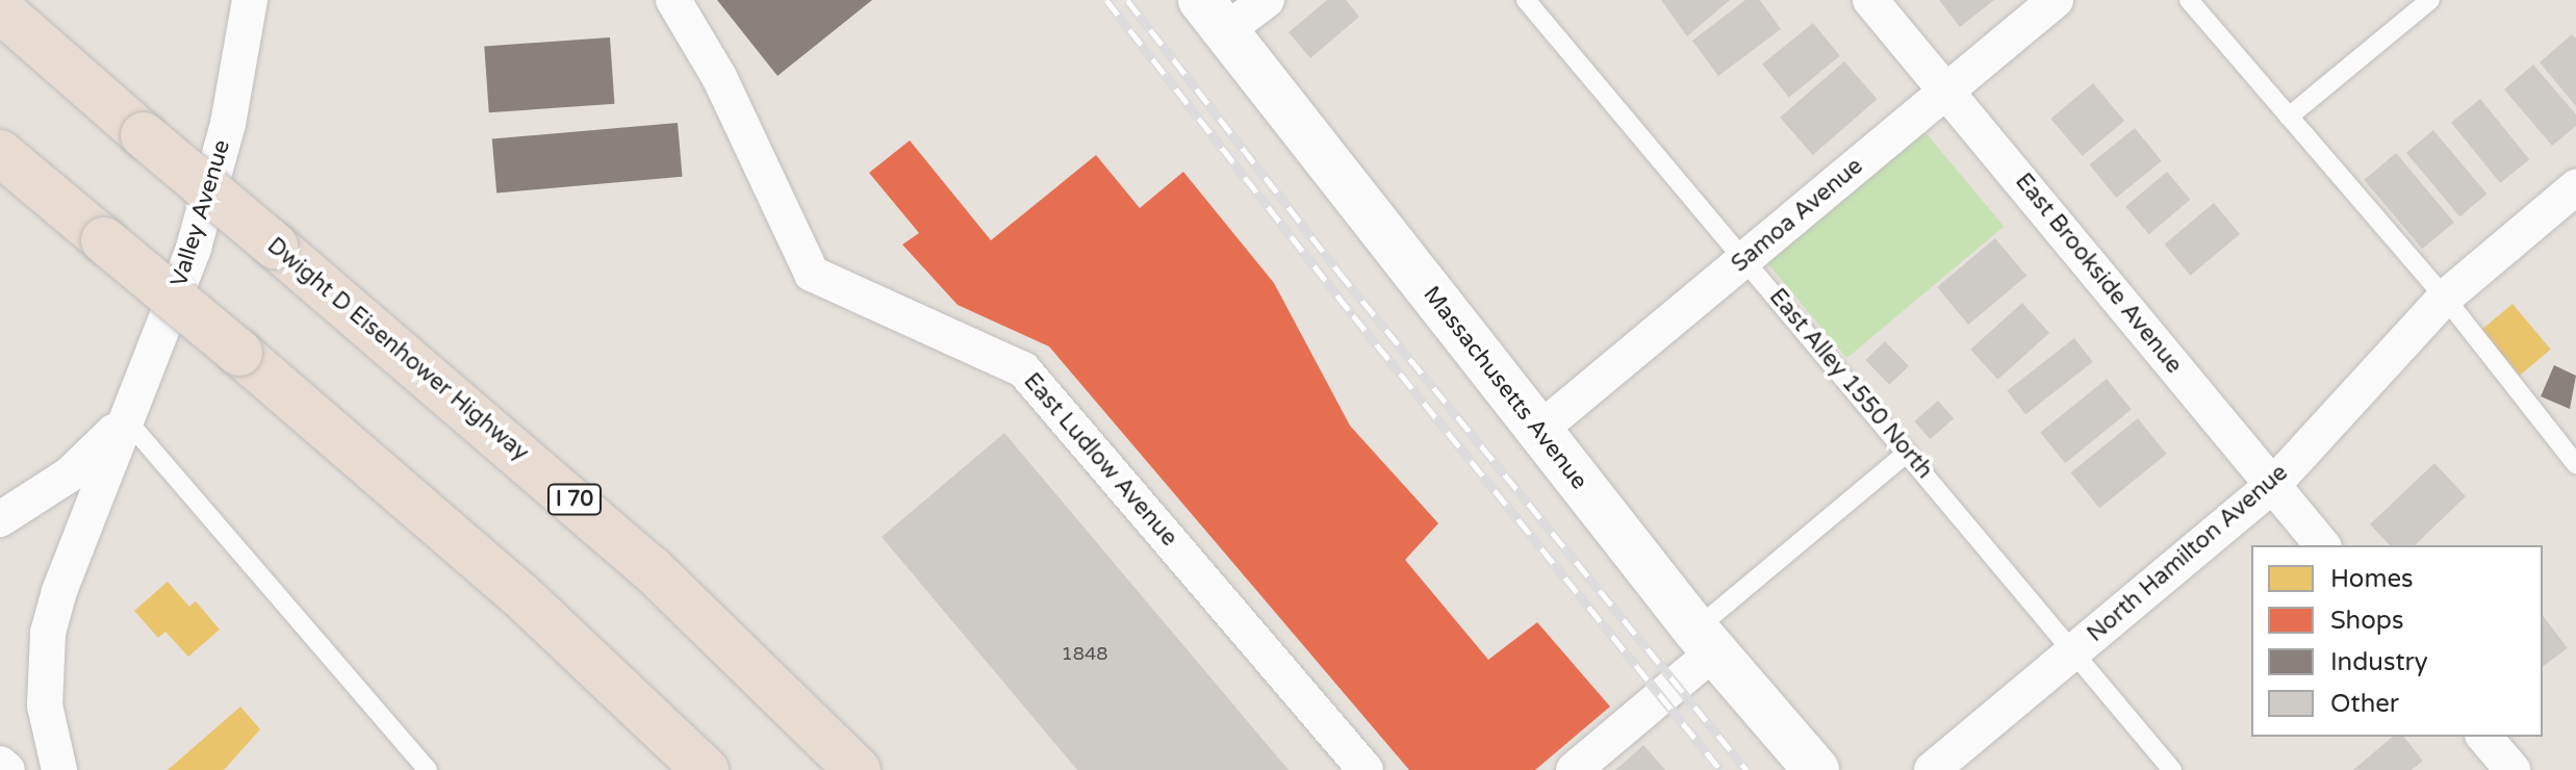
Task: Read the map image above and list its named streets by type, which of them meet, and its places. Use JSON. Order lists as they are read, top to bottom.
{
  "streets": {
    "highway": ["Dwight D Eisenhower Highway", "I 70"],
    "street": [
      "Valley Avenue",
      "Samoa Avenue",
      "East Brookside Avenue",
      "Massachusetts Avenue",
      "East Ludlow Avenue",
      "North Hamilton Avenue"
    ],
    "lane": ["East Alley 1550 North"]
  },
  "crossings": [
    ["Samoa Avenue", "East Brookside Avenue"],
    ["Samoa Avenue", "East Alley 1550 North"],
    ["Samoa Avenue", "Massachusetts Avenue"],
    ["East Brookside Avenue", "North Hamilton Avenue"],
    ["East Alley 1550 North", "North Hamilton Avenue"]
  ],
  "house_numbers": ["1848"],
  "legend": [
    "Homes",
    "Shops",
    "Industry",
    "Other"
  ]
}
